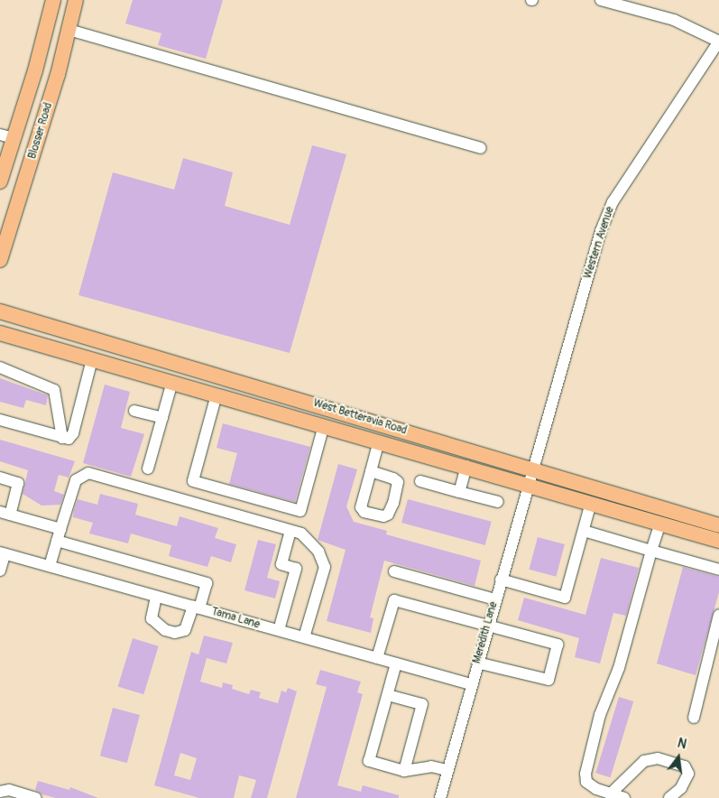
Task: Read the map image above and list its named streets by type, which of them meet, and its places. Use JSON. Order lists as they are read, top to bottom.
{
  "streets": {
    "main road": ["Blosser Road", "West Betteravia Road"],
    "street": ["Western Avenue", "Tama Lane", "Meredith Lane"]
  },
  "crossings": [
    ["Western Avenue", "West Betteravia Road"],
    ["Western Avenue", "Meredith Lane"],
    ["West Betteravia Road", "Meredith Lane"],
    ["Tama Lane", "Meredith Lane"]
  ],
  "north": "top"
}
